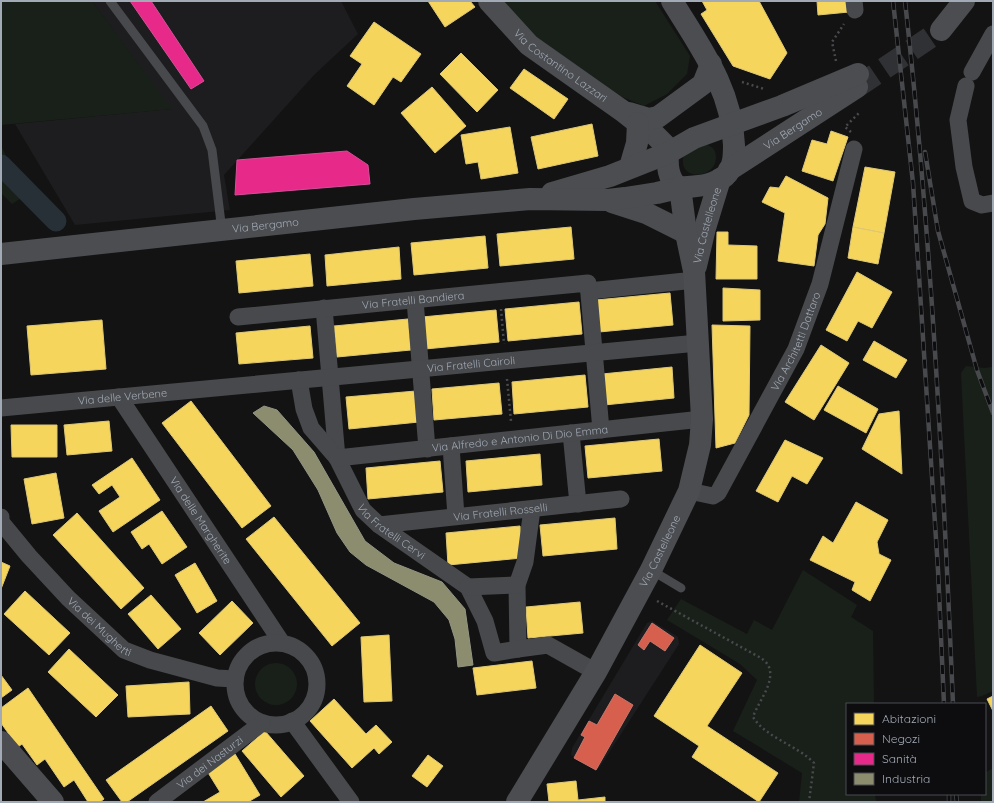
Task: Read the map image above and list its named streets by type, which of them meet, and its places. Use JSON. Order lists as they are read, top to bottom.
{
  "streets": {
    "main road": ["Via Costantino Lazzari", "Via Bergamo", "Via Castelleone"],
    "street": [
      "Via Fratelli Bandiera",
      "Via Architetti Dattaro",
      "Via Fratelli Cairoli",
      "Via delle Verbene",
      "Via Alfredo e Antonio Di Dio Emma",
      "Via Fratelli Rosselli",
      "Via delle Margherite",
      "Via Fratelli Cervi",
      "Via dei Mughetti",
      "Via dei Nasturzi"
    ]
  },
  "crossings": [
    ["Via Costantino Lazzari", "Via Bergamo"],
    ["Via Costantino Lazzari", "Via Castelleone"],
    ["Via Bergamo", "Via Castelleone"],
    ["Via Castelleone", "Via Fratelli Bandiera"],
    ["Via Castelleone", "Via Architetti Dattaro"],
    ["Via Castelleone", "Via Fratelli Cairoli"],
    ["Via Castelleone", "Via Alfredo e Antonio Di Dio Emma"],
    ["Via Castelleone", "Via Fratelli Cervi"],
    ["Via Fratelli Bandiera", "Via Fratelli Cervi"],
    ["Via Fratelli Cairoli", "Via delle Verbene"],
    ["Via Fratelli Cairoli", "Via Fratelli Cervi"],
    ["Via delle Verbene", "Via delle Margherite"],
    ["Via Alfredo e Antonio Di Dio Emma", "Via Fratelli Cervi"],
    ["Via Fratelli Rosselli", "Via Fratelli Cervi"],
    ["Via delle Margherite", "Via dei Mughetti"],
    ["Via delle Margherite", "Via dei Nasturzi"],
    ["Via dei Mughetti", "Via dei Nasturzi"]
  ],
  "legend": [
    "Abitazioni",
    "Negozi",
    "Sanità",
    "Industria"
  ]
}
